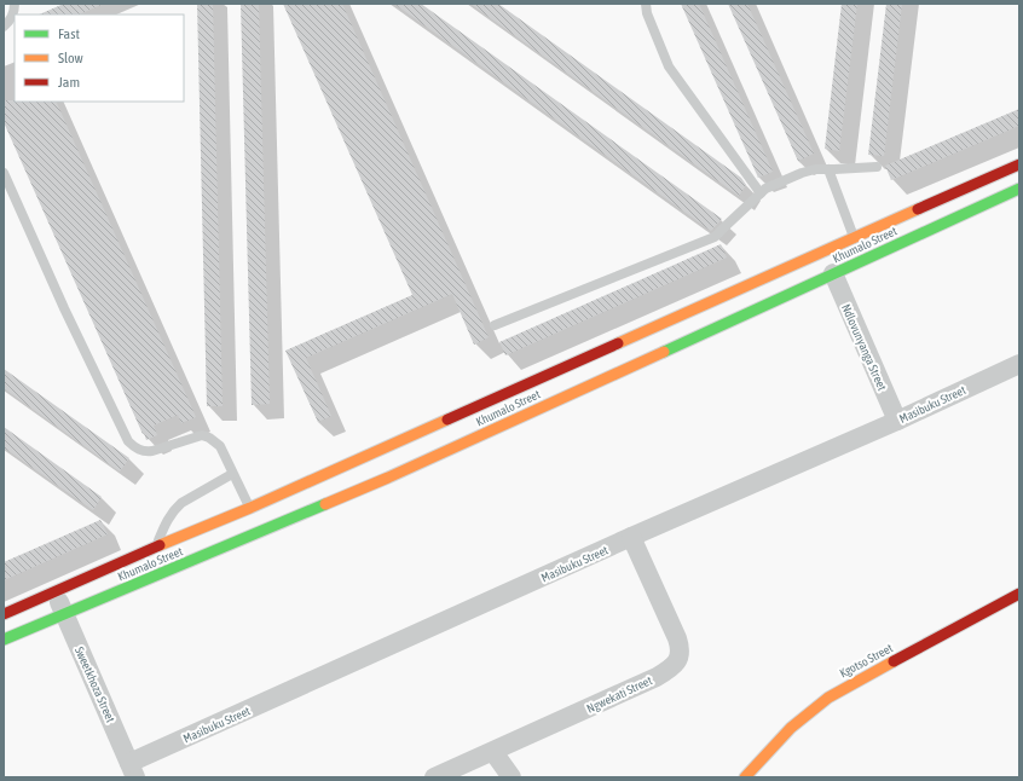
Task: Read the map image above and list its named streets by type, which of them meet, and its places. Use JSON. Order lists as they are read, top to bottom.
{
  "streets": {
    "street": [
      "Khumalo Street",
      "Ndlovunyanga Street",
      "Masibuku Street",
      "Kgotso Street",
      "Sweetkhoza Street",
      "Ngwekati Street"
    ]
  },
  "crossings": [
    ["Khumalo Street", "Ndlovunyanga Street"],
    ["Khumalo Street", "Sweetkhoza Street"],
    ["Ndlovunyanga Street", "Masibuku Street"],
    ["Masibuku Street", "Sweetkhoza Street"],
    ["Masibuku Street", "Ngwekati Street"]
  ],
  "legend": ["Fast", "Slow", "Jam"]
}
